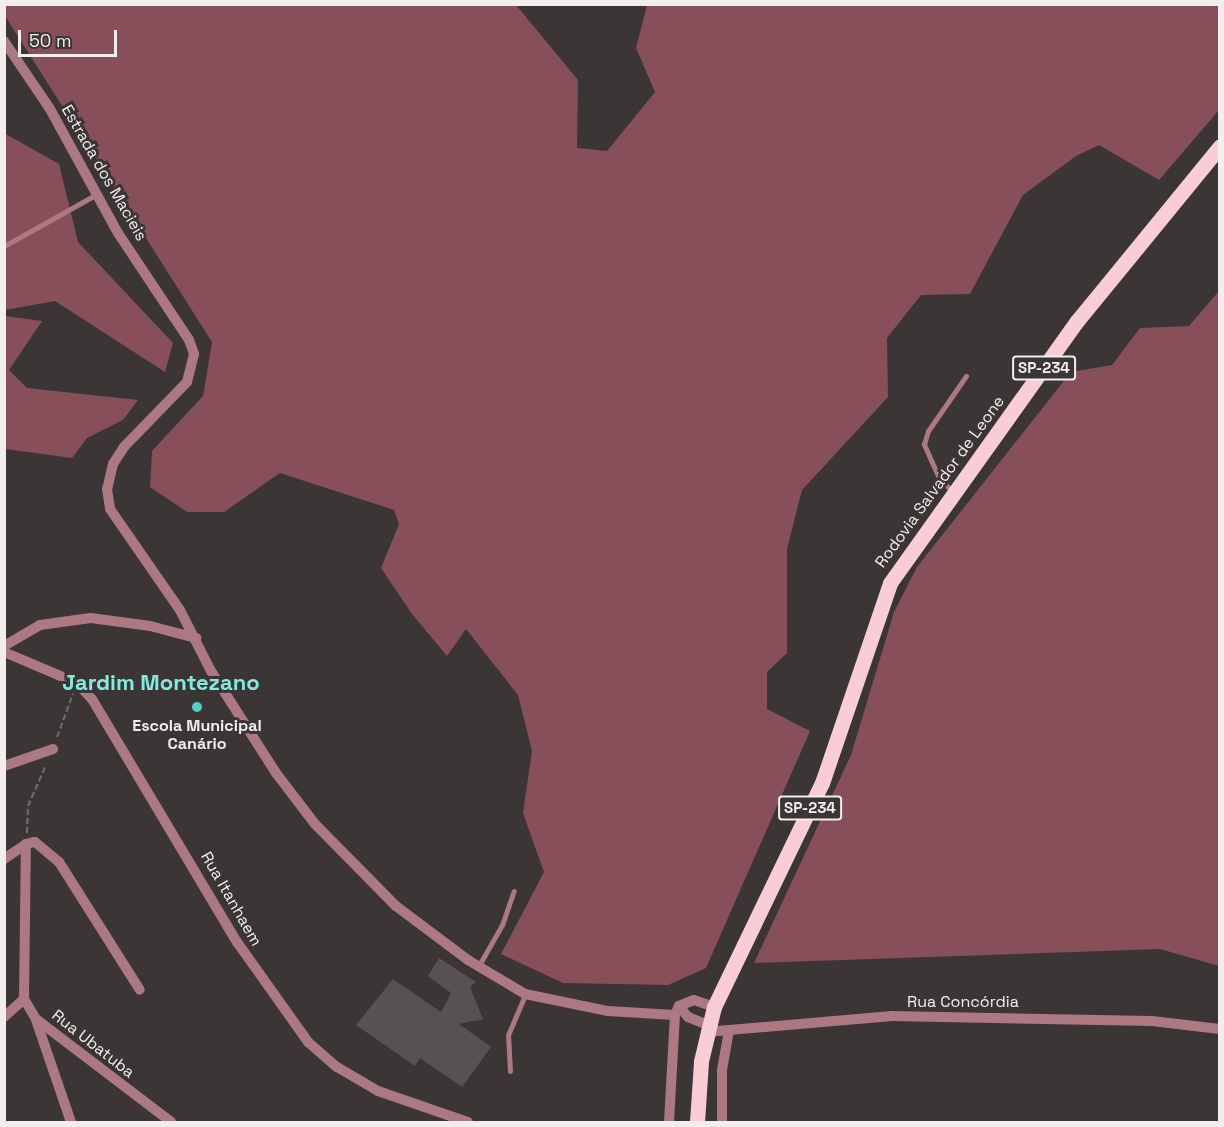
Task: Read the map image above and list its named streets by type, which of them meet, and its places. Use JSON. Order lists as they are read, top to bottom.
{
  "streets": {
    "main road": ["SP-234", "Rodovia Salvador de Leone"],
    "street": [
      "Estrada dos Macieis",
      "Rua Itanhaem",
      "Rua Concórdia",
      "Rua Ubatuba"
    ]
  },
  "crossings": [
    ["Estrada dos Macieis", "Rodovia Salvador de Leone"],
    ["Rodovia Salvador de Leone", "Rua Concórdia"]
  ],
  "districts": ["Jardim Montezano"],
  "places": ["Escola Municipal Canário"],
  "scale_bar": "50 m"
}
